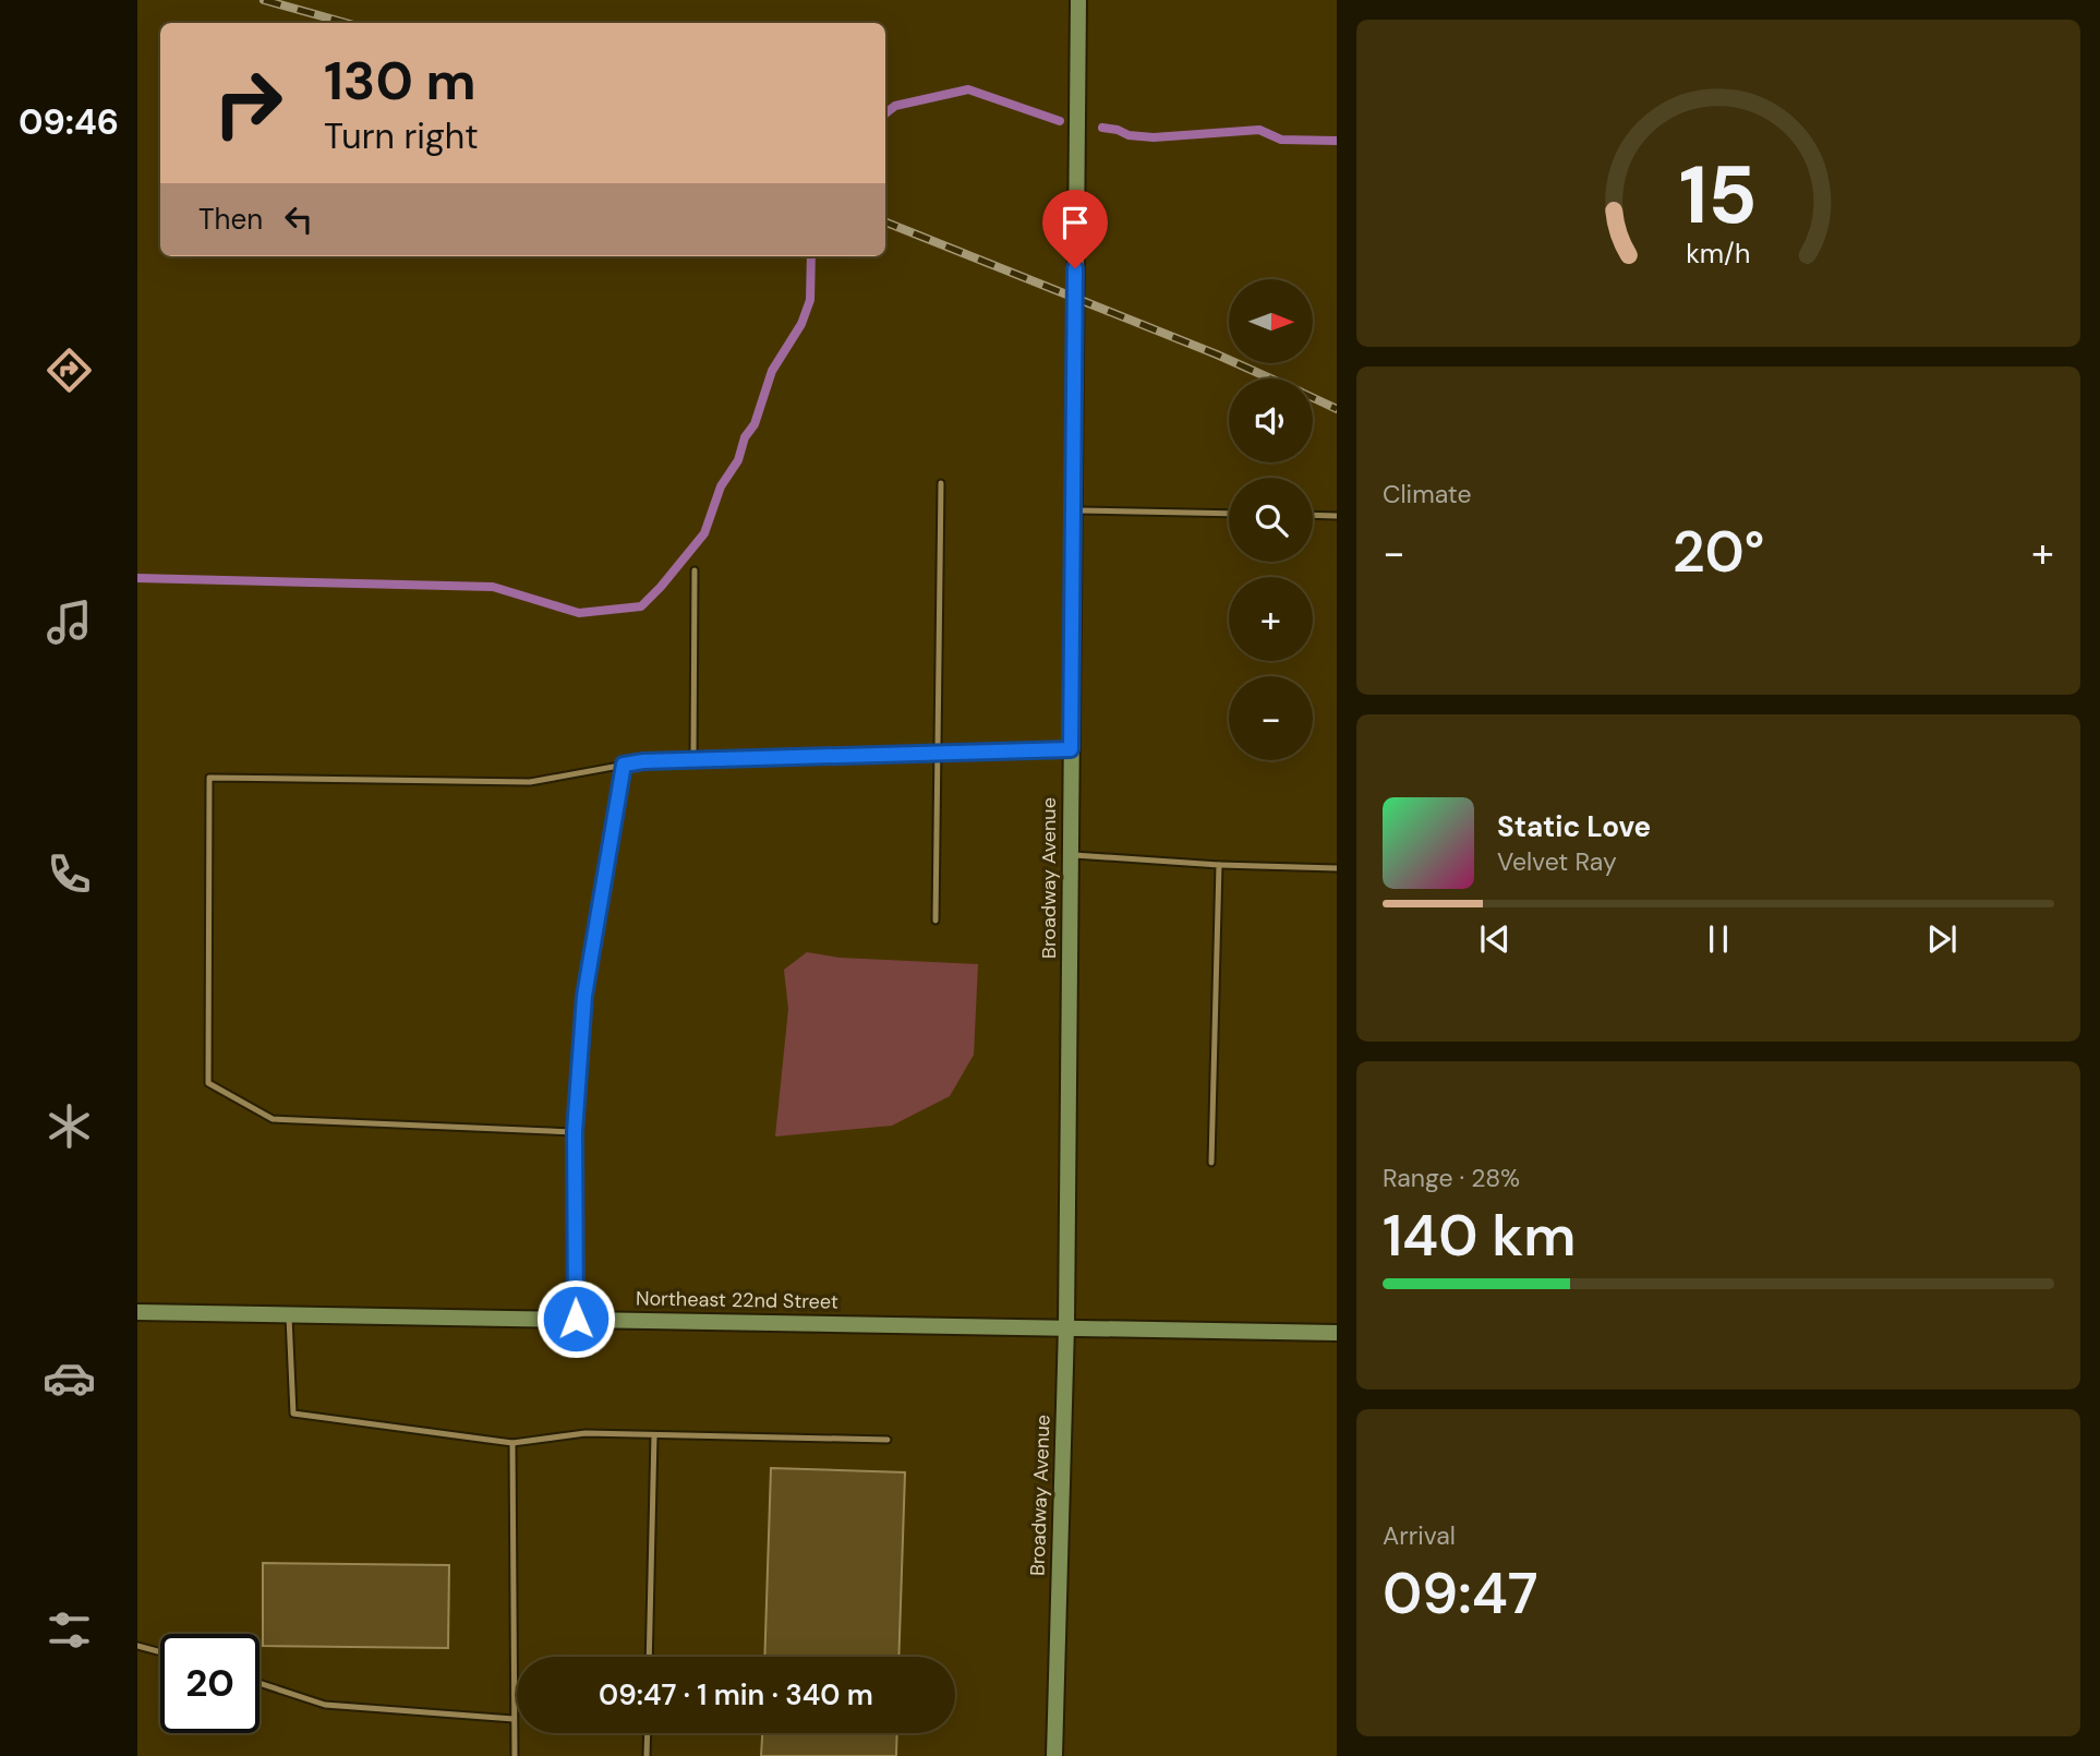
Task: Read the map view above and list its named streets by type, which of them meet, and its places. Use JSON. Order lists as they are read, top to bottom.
{
  "streets": {
    "main road": ["Broadway Avenue", "Northeast 22nd Street"]
  },
  "crossings": [
    ["Broadway Avenue", "Northeast 22nd Street"]
  ],
  "north": "right",
  "page": {
    "tabs": "09:46",
    "turn": ["130 m", "Turn right"],
    "then": "Then",
    "map_buttons": ["+", "−"],
    "tile": [
      "Climate",
      ["Range · 28%", "140 km"],
      ["Arrival", "09:47"]
    ],
    "heat": ["−", "20°", "+"],
    "song": ["Static Love", "Velvet Ray"],
    "limit": "20",
    "trip": "09:47 · 1 min · 340 m",
    "gauge": ["15", "km/h"]
  }
}
